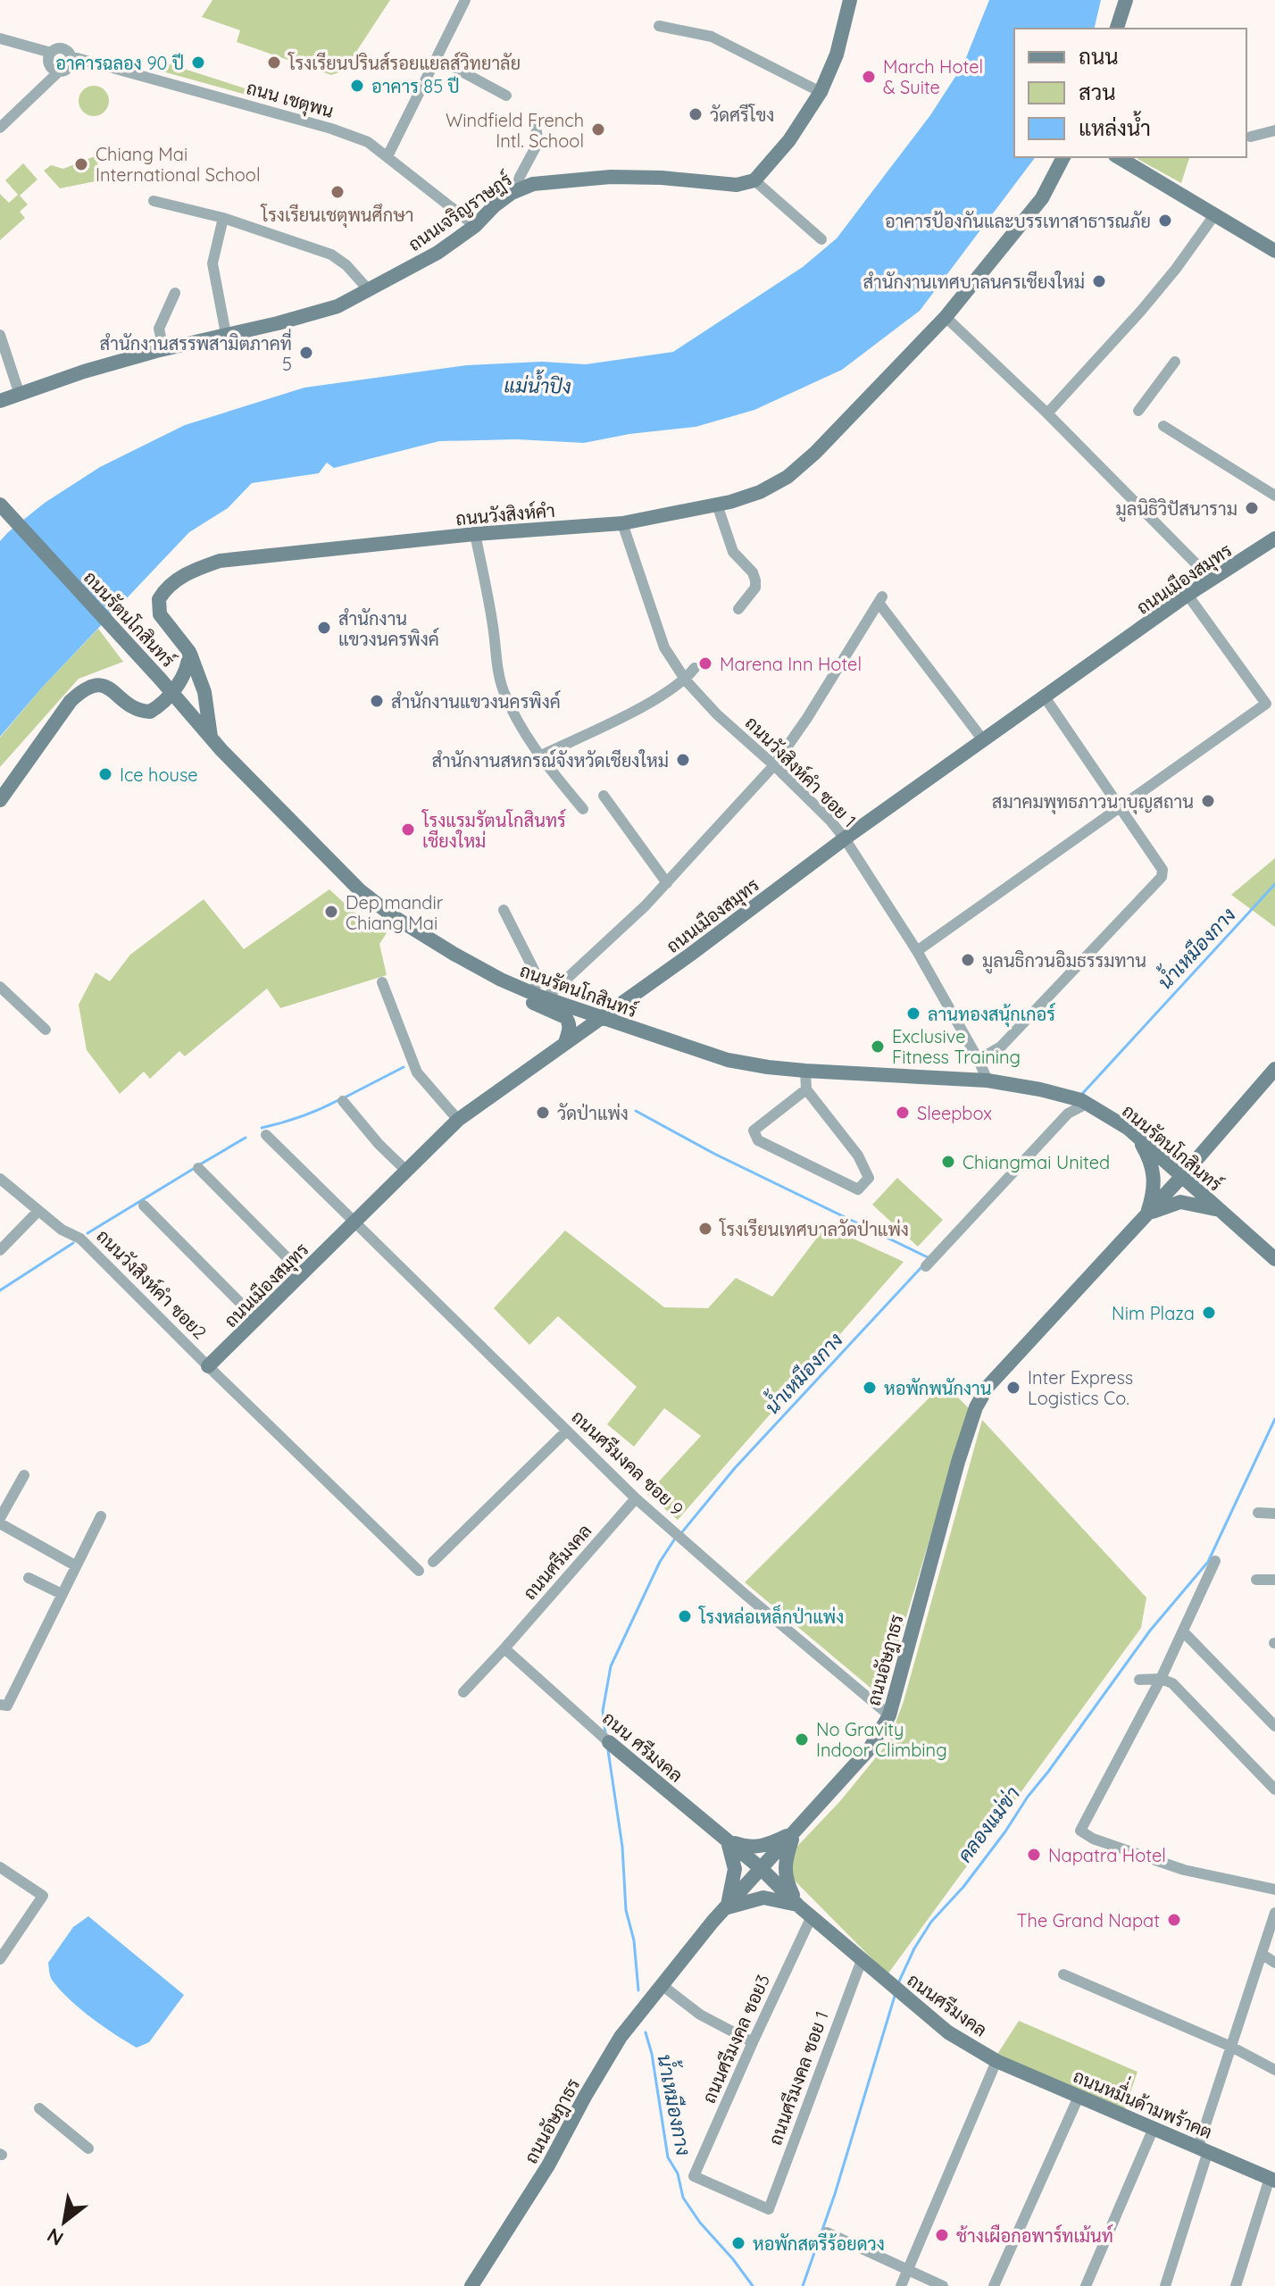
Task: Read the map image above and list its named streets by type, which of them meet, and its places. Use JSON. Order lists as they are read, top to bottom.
{
  "streets": {
    "street": [
      "ถนน เชตุพน",
      "ถนนเจริญราษฎร์",
      "ถนนวังสิงห์คำ",
      "ถนนเมืองสมุทร",
      "ถนนรัตนโกสินทร์",
      "ถนนวังสิงห์คำ ซอย 1",
      "ถนนวังสิงห์คำ ซอย2",
      "ถนนศรีมงคล ซอย 9",
      "ถนนศรีมงคล",
      "ถนนอัษฎาธร",
      "ถนน ศรีมงคล",
      "ถนนศรีมงคล ซอย3",
      "ถนนศรีมงคล ซอย 1",
      "ถนนหมื่่นด้ามพร้าคต"
    ]
  },
  "crossings": [
    ["ถนน เชตุพน", "ถนนเจริญราษฎร์"],
    ["ถนนวังสิงห์คำ", "ถนนวังสิงห์คำ ซอย 1"],
    ["ถนนเมืองสมุทร", "ถนนรัตนโกสินทร์"],
    ["ถนนเมืองสมุทร", "ถนนวังสิงห์คำ ซอย 1"],
    ["ถนนเมืองสมุทร", "ถนนวังสิงห์คำ ซอย2"],
    ["ถนนเมืองสมุทร", "ถนนศรีมงคล ซอย 9"],
    ["ถนนรัตนโกสินทร์", "ถนนวังสิงห์คำ ซอย 1"],
    ["ถนนรัตนโกสินทร์", "ถนนอัษฎาธร"],
    ["ถนนศรีมงคล ซอย 9", "ถนนศรีมงคล"],
    ["ถนนศรีมงคล ซอย 9", "ถนนอัษฎาธร"],
    ["ถนนศรีมงคล", "ถนนอัษฎาธร"],
    ["ถนนศรีมงคล", "ถนน ศรีมงคล"],
    ["ถนนศรีมงคล", "ถนนศรีมงคล ซอย3"],
    ["ถนนศรีมงคล", "ถนนศรีมงคล ซอย 1"],
    ["ถนนศรีมงคล", "ถนนหมื่่นด้ามพร้าคต"],
    ["ถนนอัษฎาธร", "ถนน ศรีมงคล"],
    ["ถนนศรีมงคล ซอย3", "ถนนศรีมงคล ซอย 1"]
  ],
  "water": ["แม่น้ำปิง", "น้ำเหมืองกาง", "คลองแม่ข่า"],
  "places": [
    "อาคารฉลอง 90 ปี",
    "โรงเรียนปรินส์รอยแยลส์วิทยาลัย",
    "March Hotel & Suite",
    "อาคาร 85 ปี",
    "วัดศรีโขง",
    "Windfield French Intl. School",
    "Chiang Mai International School",
    "โรงเรียนเชตุพนศึกษา",
    "อาคารป้องกันและบรรเทาสาธารณภัย",
    "สำนักงานเทศบาลนครเชียงใหม่",
    "สำนักงานสรรพสามิตภาคที่ 5",
    "มูลนิธิวิปัสนาราม",
    "สำนักงาน แขวงนครพิงค์",
    "Marena Inn Hotel",
    "สำนักงานแขวงนครพิงค์",
    "สำนักงานสหกรณ์จังหวัดเชียงใหม่",
    "Ice house",
    "สมาคมพุทธภาวนาบุญสถาน",
    "โรงแรมรัตนโกสินทร์ เชียงใหม่",
    "Dep mandir Chiang Mai",
    "มูลนธิกวนอิมธรรมทาน",
    "ลานทองสนุ้กเกอร์",
    "Exclusive Fitness Training",
    "วัดป่าแพ่ง",
    "Sleepbox",
    "Chiangmai United",
    "โรงเรียนเทศบาลวัดป่าแพ่ง",
    "Nim Plaza",
    "หอพักพนักงาน",
    "Inter Express Logistics Co.",
    "โรงหล่อเหล็กป่าแพ่ง",
    "No Gravity Indoor Climbing",
    "Napatra Hotel",
    "The Grand Napat",
    "ช้างเผือกอพาร์ทเม้นท์",
    "หอพักสตรีร้อยดวง"
  ],
  "legend": ["ถนน", "สวน", "แหล่งน้ำ"],
  "north": "bottom left"
}
